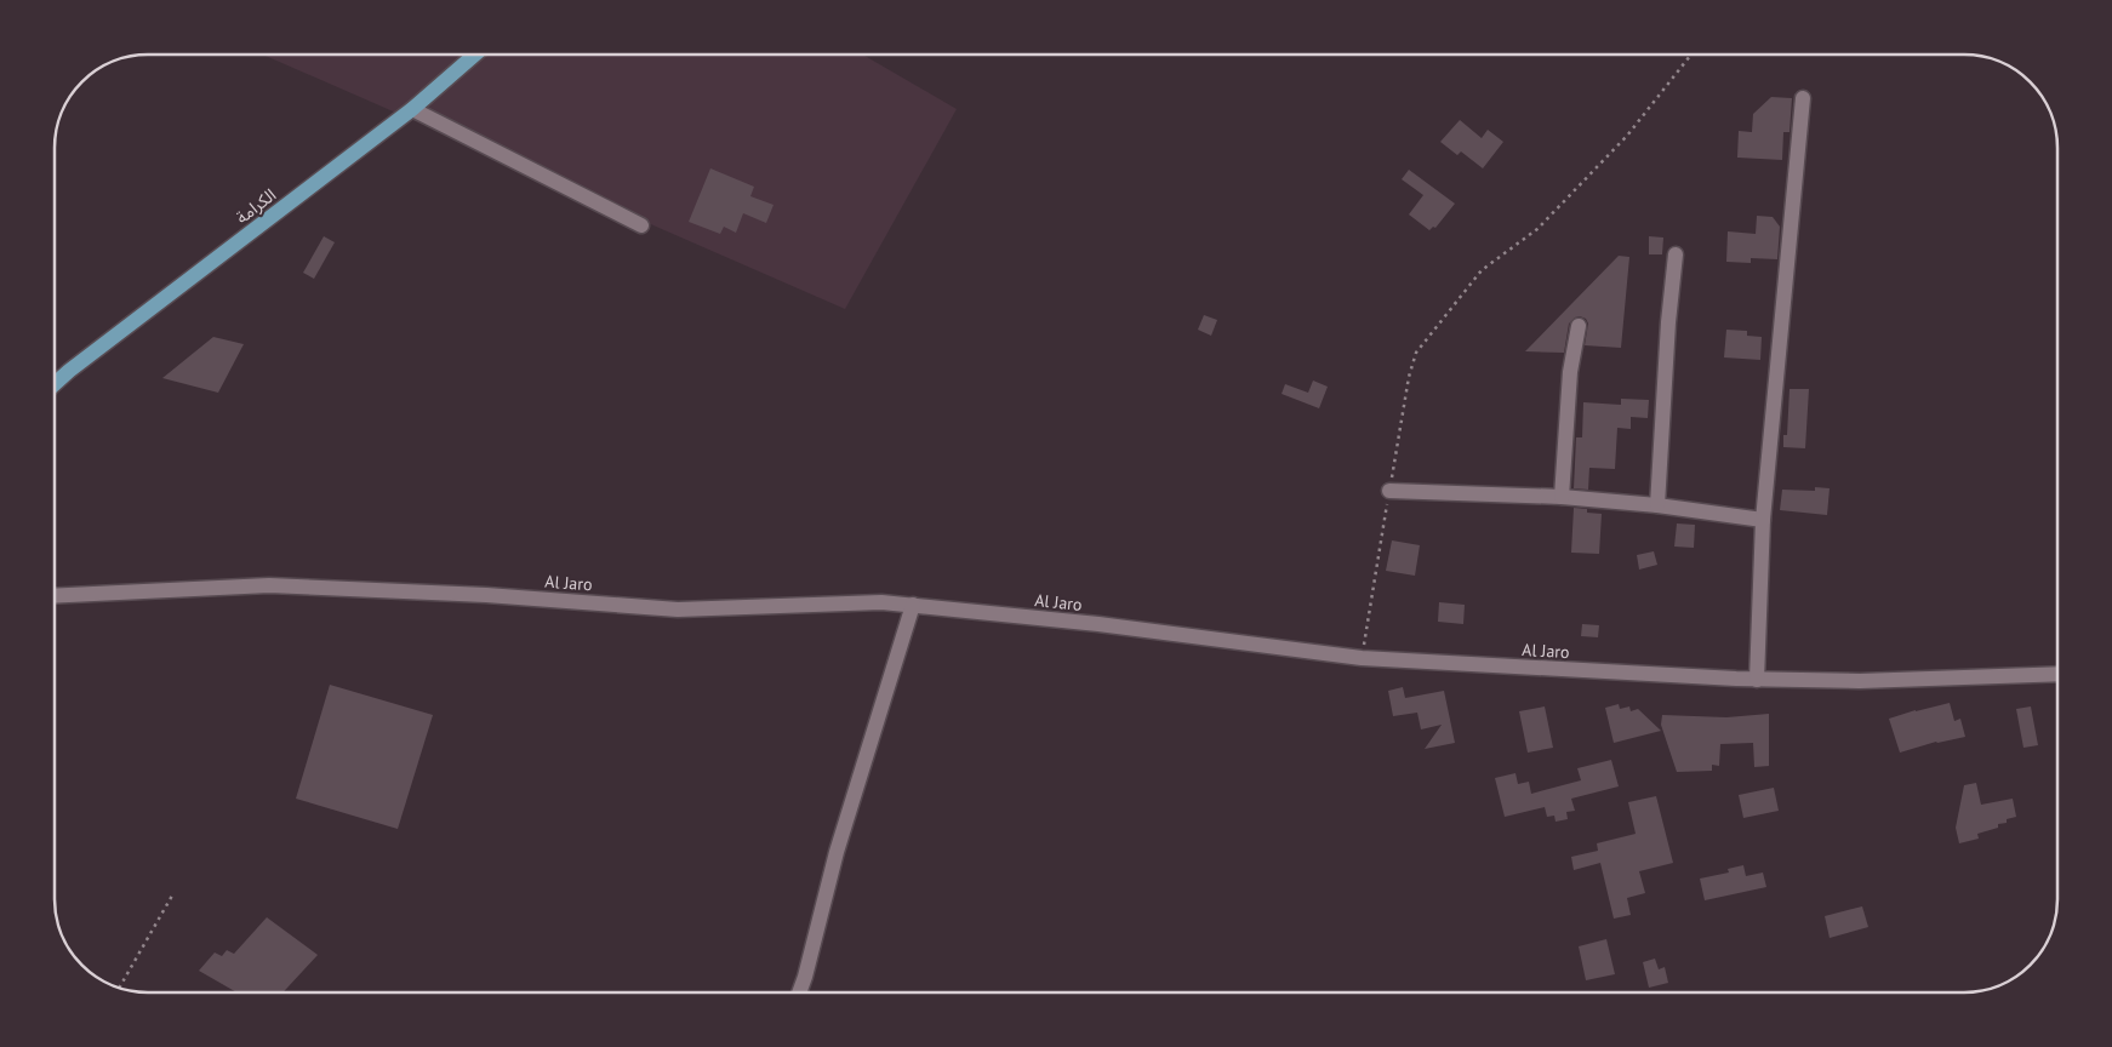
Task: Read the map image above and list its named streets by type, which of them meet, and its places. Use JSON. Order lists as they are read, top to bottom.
{
  "streets": {
    "main road": ["الكرامة"],
    "street": ["Al Jaro"]
  }
}
